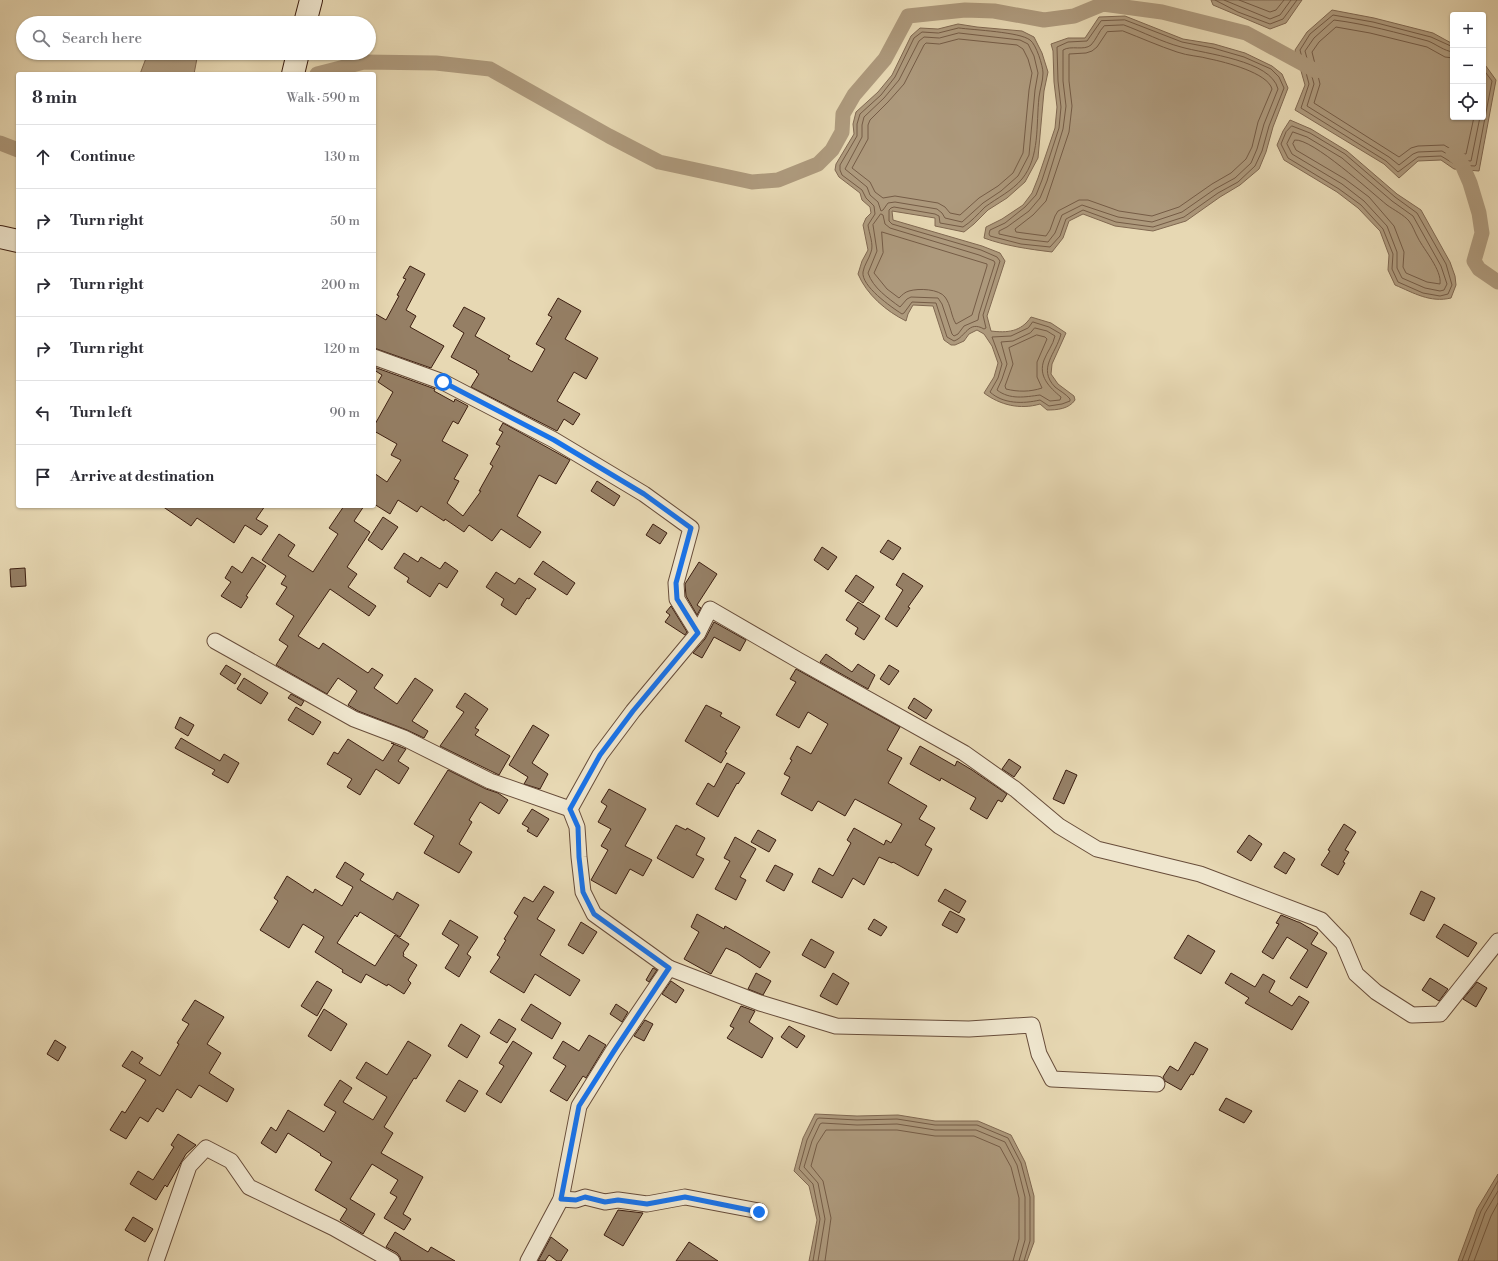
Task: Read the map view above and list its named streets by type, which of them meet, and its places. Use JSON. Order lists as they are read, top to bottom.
{
  "page": {
    "map_buttons": ["+", "−"],
    "search": "Search here",
    "heading": ["8 min", "Walk · 590 m"],
    "list": [
      ["Continue", "130 m"],
      ["Turn right", "50 m"],
      ["Turn right", "200 m"],
      ["Turn right", "120 m"],
      ["Turn left", "90 m"],
      "Arrive at destination"
    ]
  }
}
